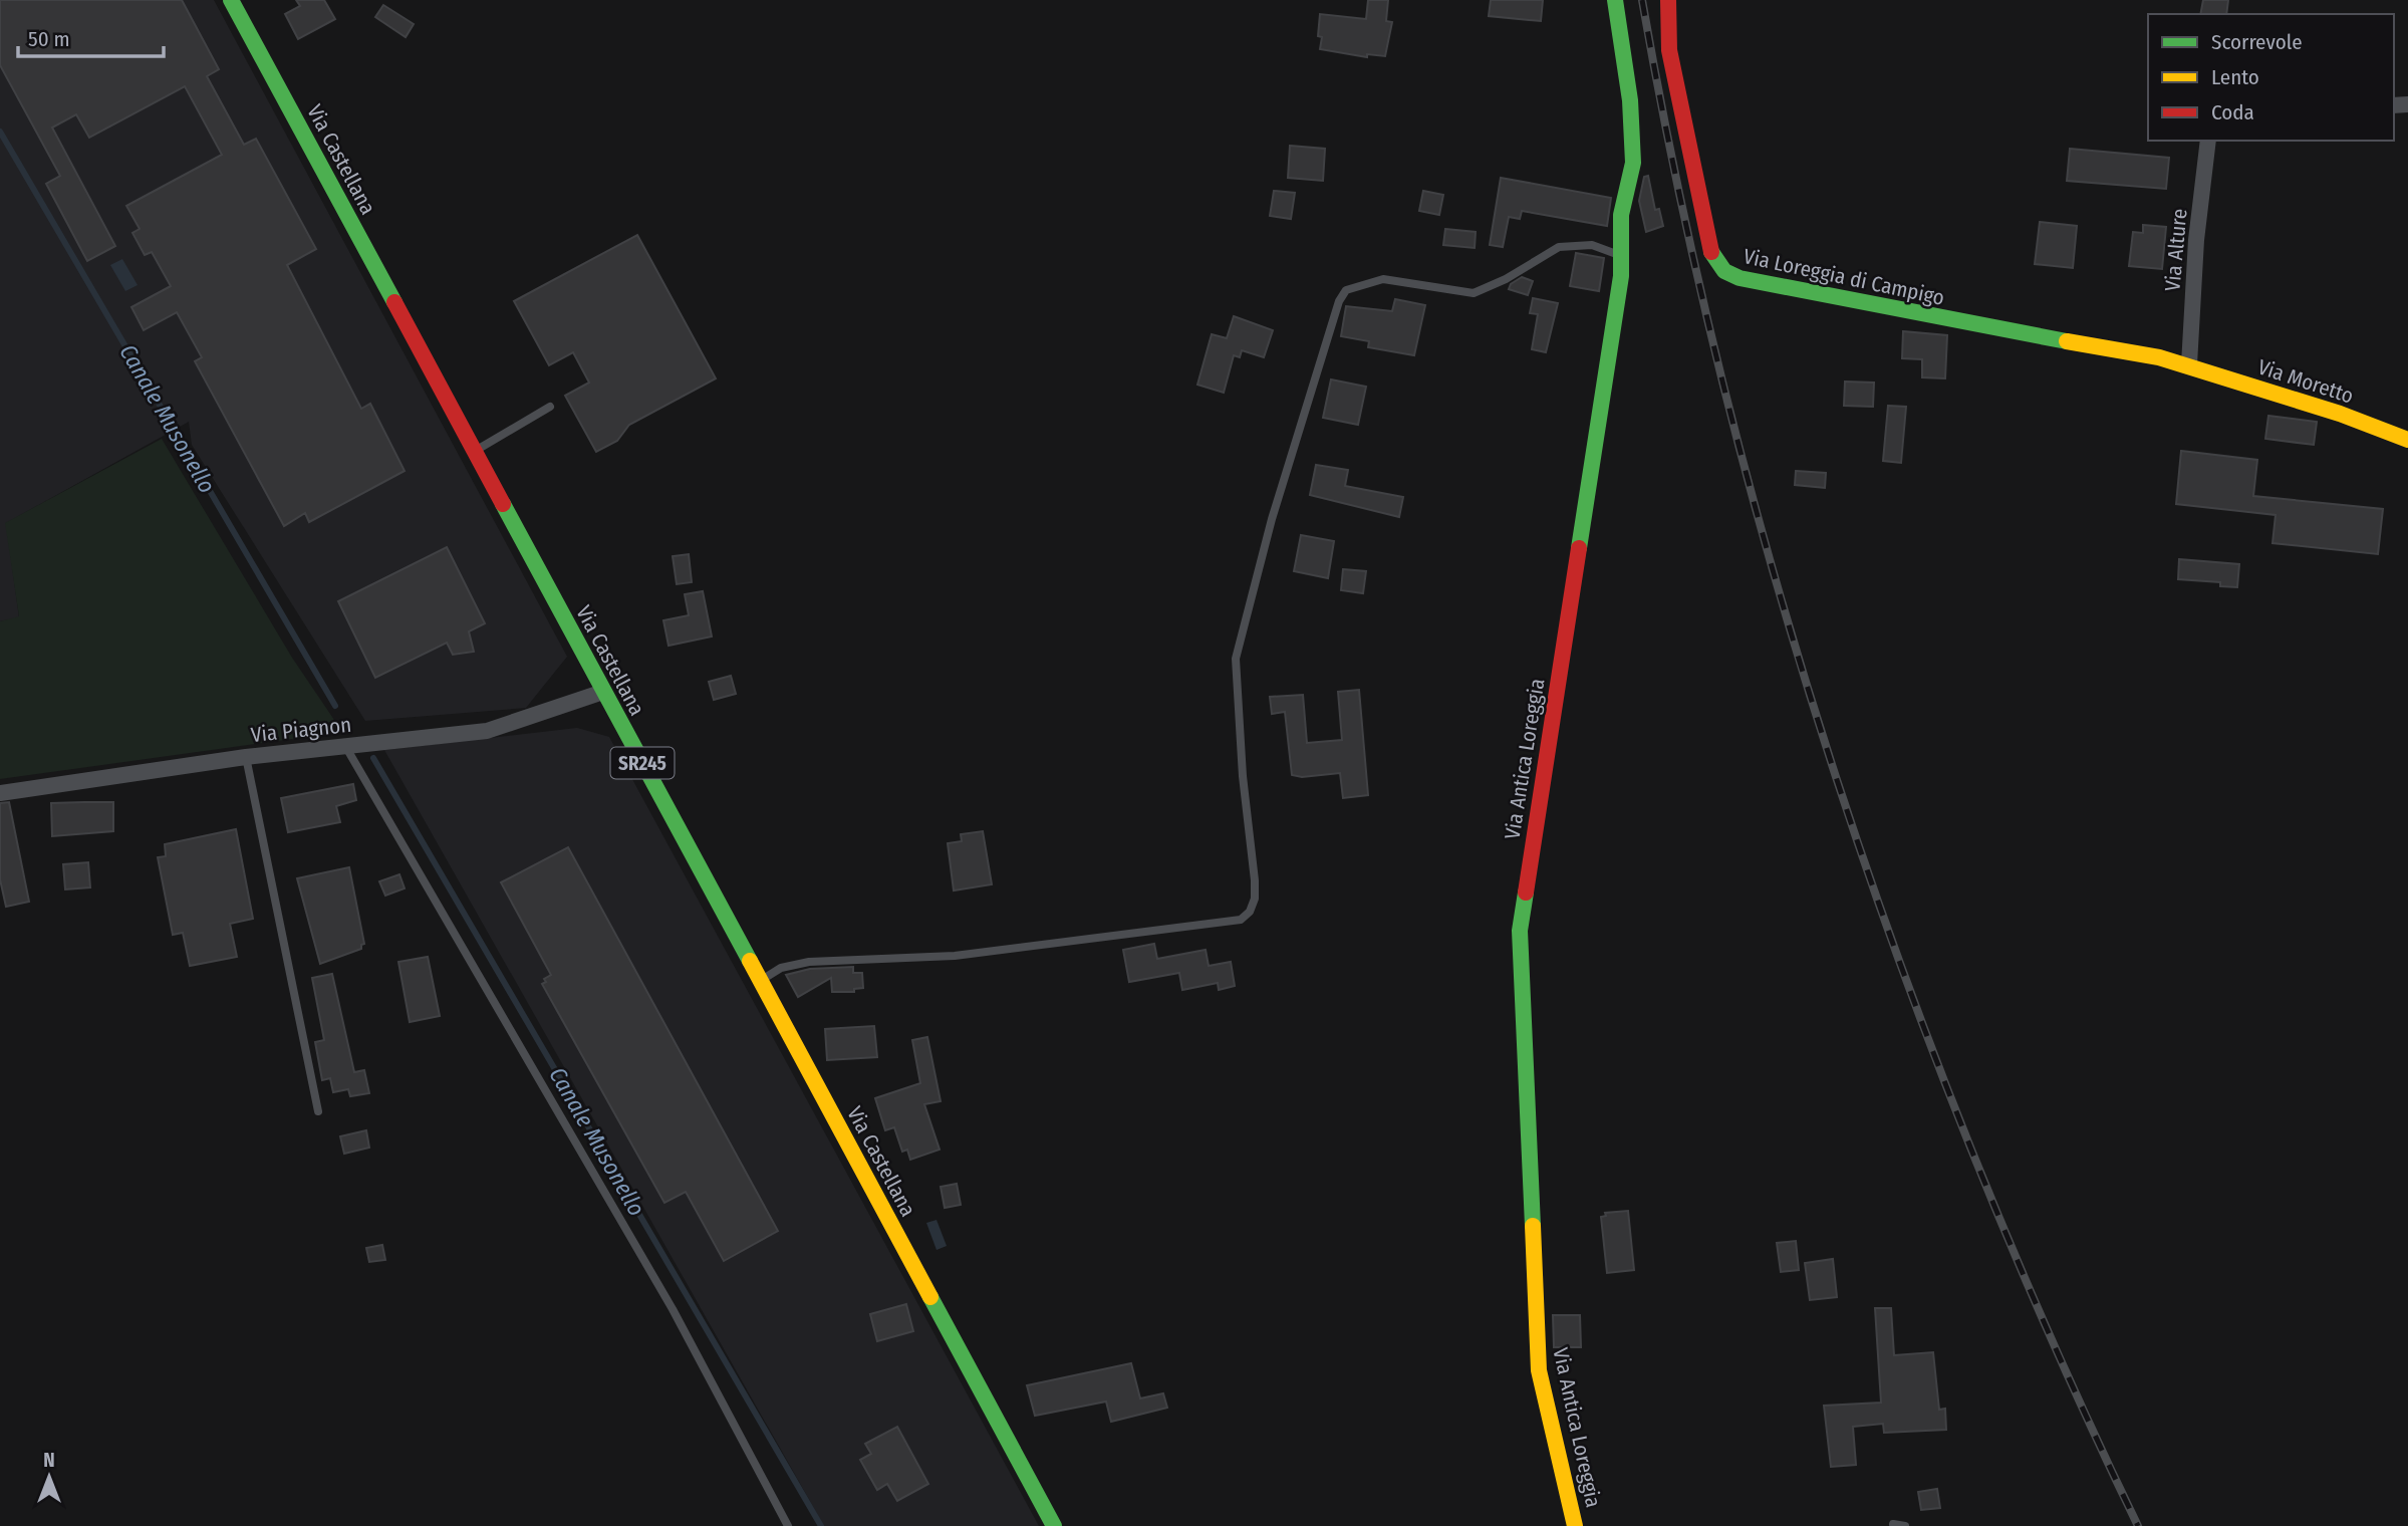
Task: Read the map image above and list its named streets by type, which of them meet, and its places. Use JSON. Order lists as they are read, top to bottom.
{
  "streets": {
    "street": [
      "Via Castellana",
      "Via Alture",
      "Via Loreggia di Campigo",
      "Via Moretto",
      "Via Piagnon",
      "Via Antica Loreggia",
      "SR245"
    ]
  },
  "crossings": [
    ["Via Castellana", "Via Piagnon"],
    ["Via Alture", "Via Loreggia di Campigo"],
    ["Via Alture", "Via Moretto"],
    ["Via Loreggia di Campigo", "Via Moretto"]
  ],
  "water": ["Canale Musonello"],
  "legend": ["Scorrevole", "Lento", "Coda"],
  "scale_bar": "50 m",
  "north": "top"
}
